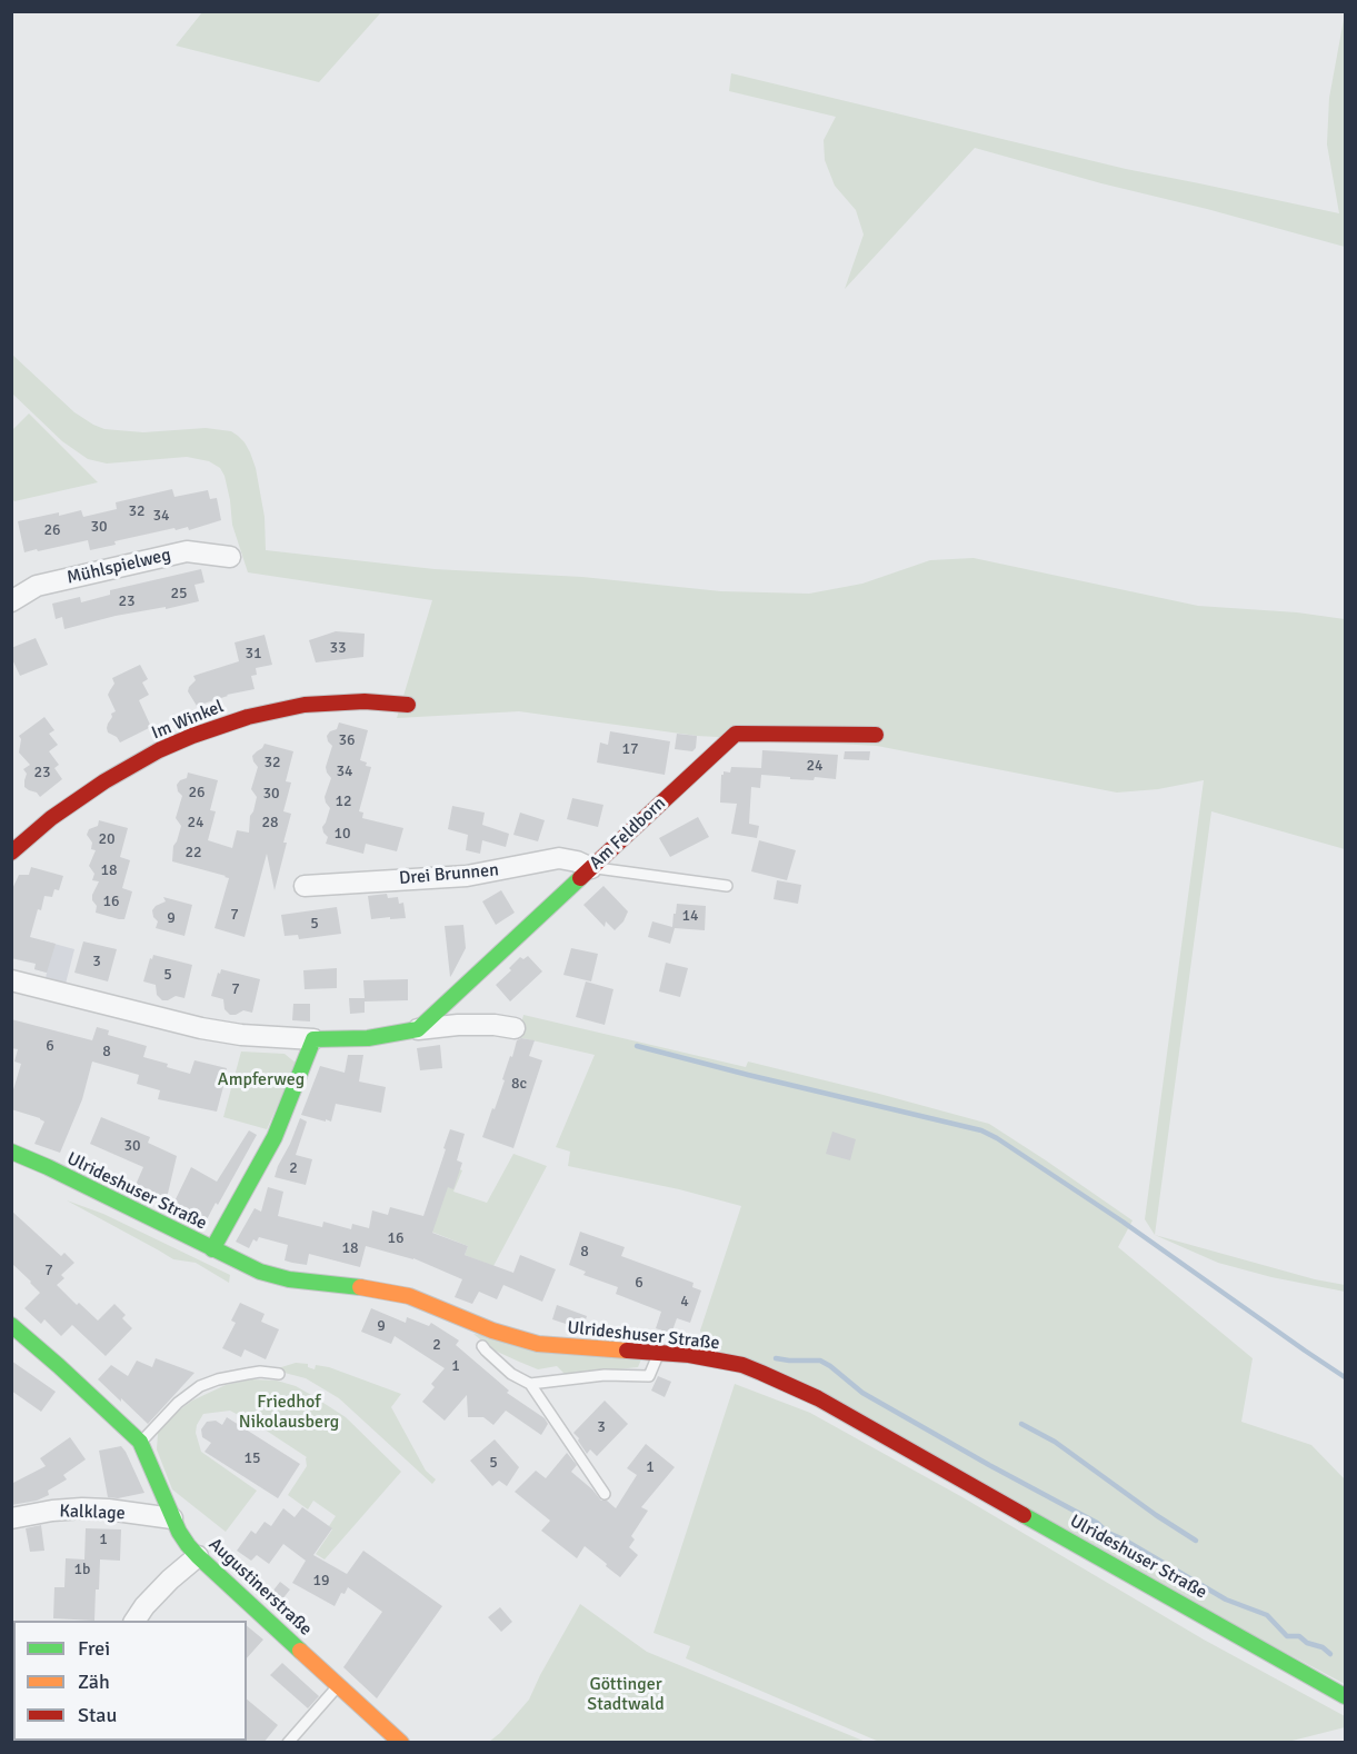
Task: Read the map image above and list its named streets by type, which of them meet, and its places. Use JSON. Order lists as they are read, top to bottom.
{
  "streets": {
    "street": [
      "Mühlspielweg",
      "Im Winkel",
      "Am Feldborn",
      "Drei Brunnen",
      "Ulrideshuser Straße",
      "Kalklage",
      "Augustinerstraße"
    ]
  },
  "crossings": [
    ["Am Feldborn", "Drei Brunnen"],
    ["Kalklage", "Augustinerstraße"]
  ],
  "parks": ["Ampferweg", "Friedhof Nikolausberg", "Göttinger Stadtwald"],
  "house_numbers": [
    "32",
    "34",
    "30",
    "26",
    "25",
    "23",
    "33",
    "31",
    "36",
    "17",
    "32",
    "24",
    "34",
    "23",
    "26",
    "30",
    "12",
    "24",
    "28",
    "10",
    "20",
    "22",
    "18",
    "16",
    "7",
    "14",
    "9",
    "5",
    "3",
    "5",
    "7",
    "6",
    "8",
    "8c",
    "30",
    "2",
    "16",
    "18",
    "8",
    "7",
    "6",
    "4",
    "9",
    "2",
    "1",
    "3",
    "15",
    "5",
    "1",
    "1",
    "1b",
    "19"
  ],
  "legend": ["Frei", "Zäh", "Stau"]
}
